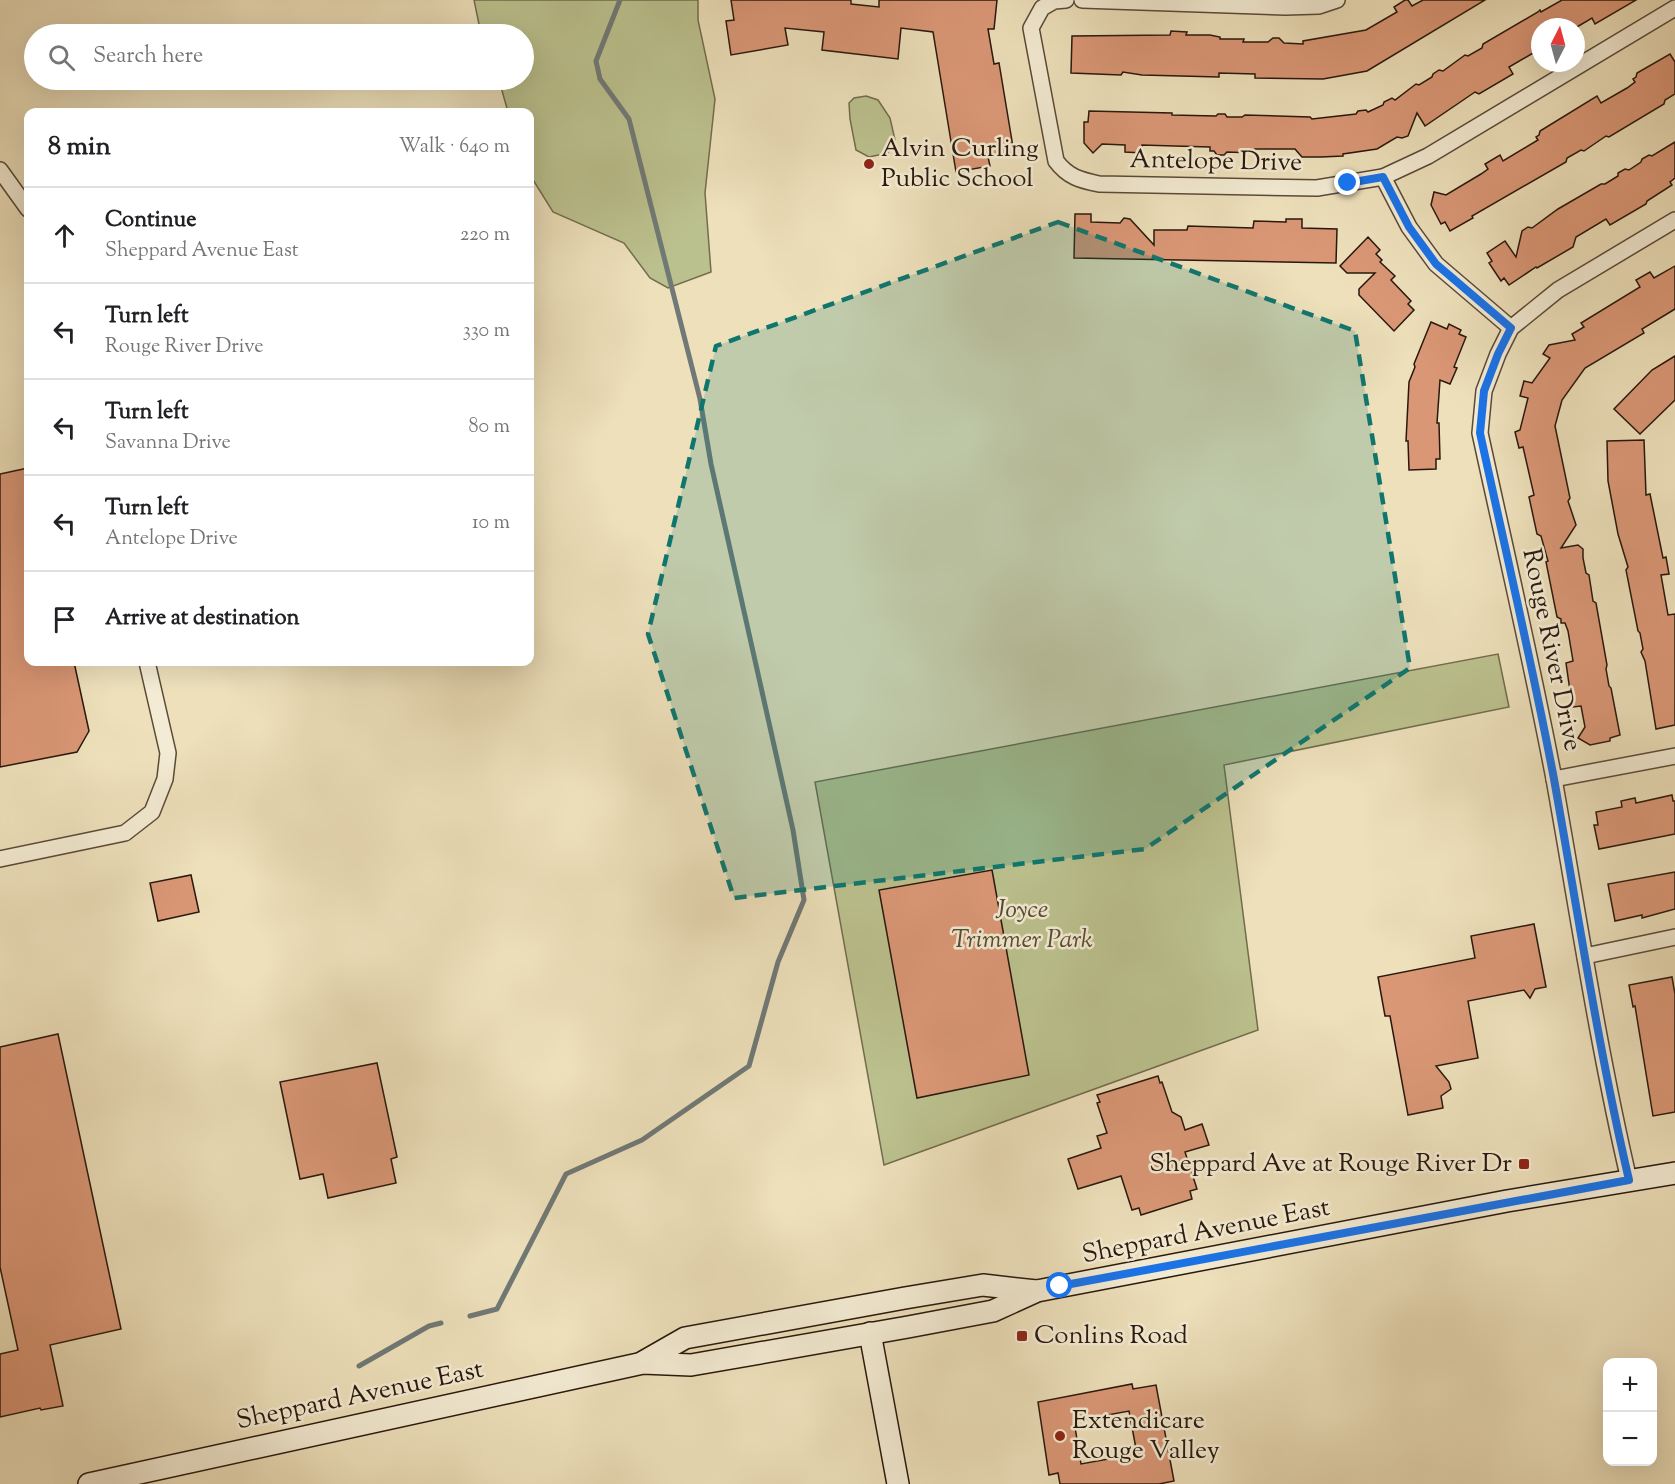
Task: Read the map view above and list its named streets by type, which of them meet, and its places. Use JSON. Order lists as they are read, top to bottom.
{
  "streets": {
    "main road": ["Sheppard Avenue East"],
    "street": ["Antelope Drive", "Rouge River Drive"]
  },
  "crossings": [
    ["Rouge River Drive", "Sheppard Avenue East"]
  ],
  "parks": ["Joyce Trimmer Park"],
  "places": {
    "other": ["Alvin Curling Public School", "Extendicare Rouge Valley"],
    "transit": ["Sheppard Ave at Rouge River Dr", "Conlins Road"]
  },
  "north": "top",
  "page": {
    "search": "Search here",
    "heading": ["8 min", "Walk · 640 m"],
    "list": [
      ["Continue", "Sheppard Avenue East", "220 m"],
      ["Turn left", "Rouge River Drive", "330 m"],
      ["Turn left", "Savanna Drive", "80 m"],
      ["Turn left", "Antelope Drive", "10 m"],
      "Arrive at destination"
    ],
    "map_buttons": ["+", "−"]
  }
}
